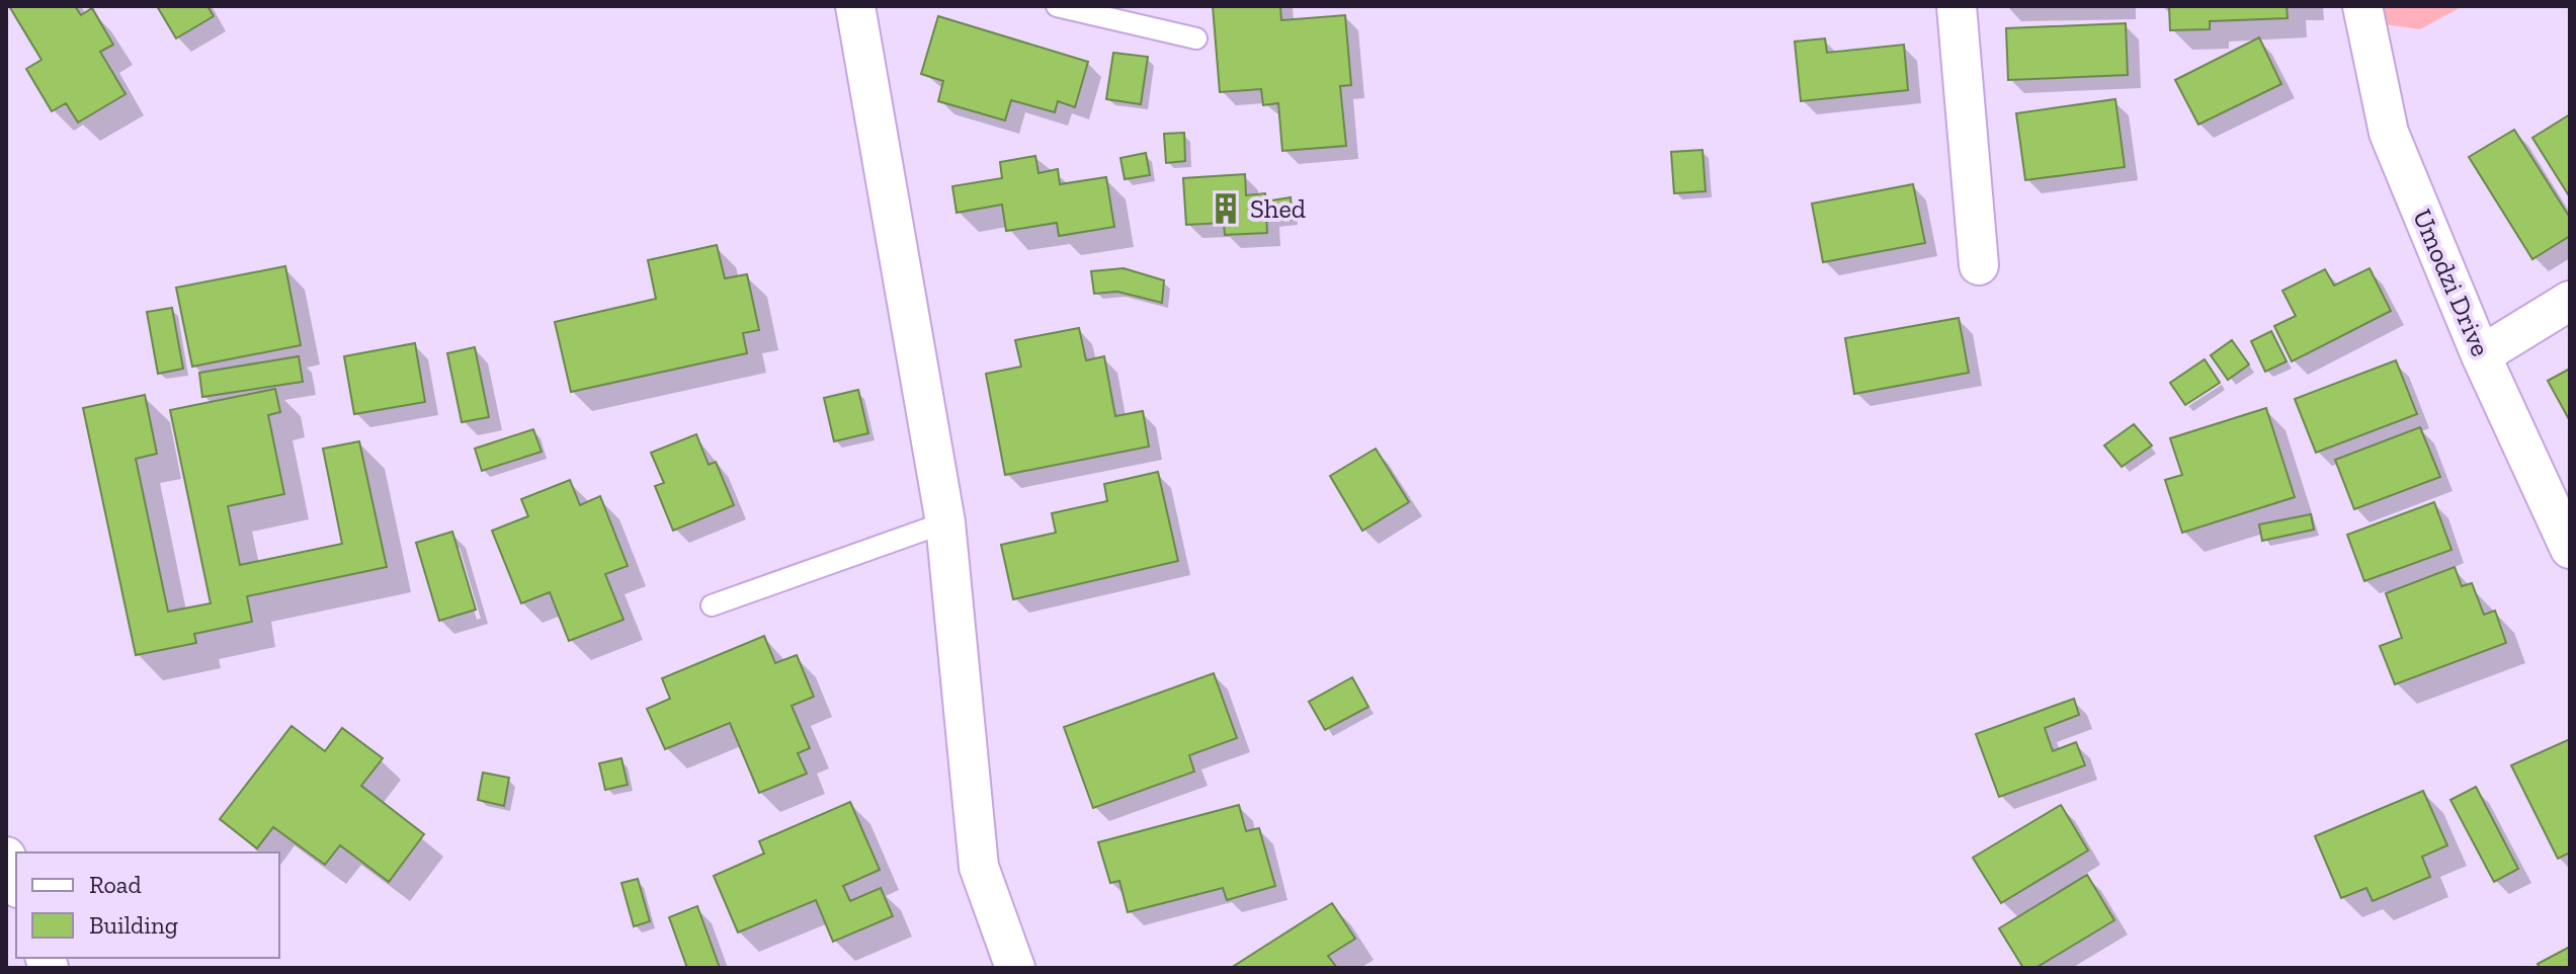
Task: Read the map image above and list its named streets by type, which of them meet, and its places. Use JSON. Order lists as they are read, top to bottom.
{
  "streets": {
    "street": ["Umodzi Drive"]
  },
  "places": {
    "building": ["Shed"]
  },
  "legend": ["Road", "Building"]
}
